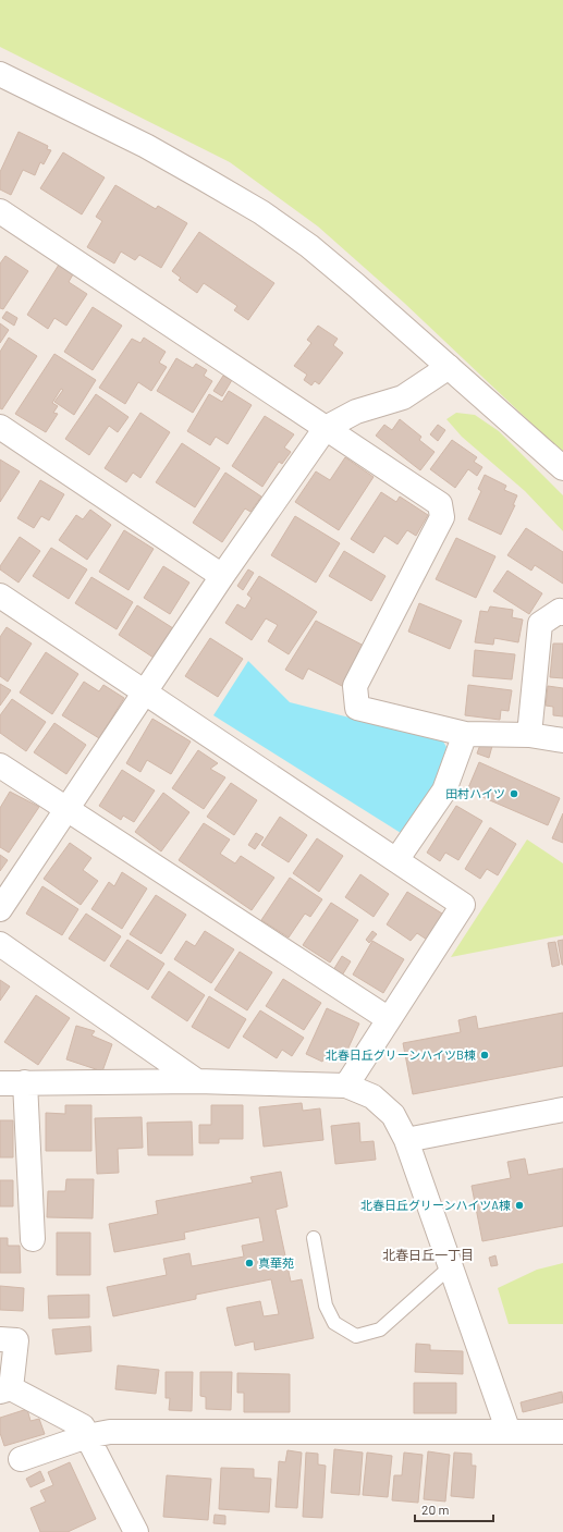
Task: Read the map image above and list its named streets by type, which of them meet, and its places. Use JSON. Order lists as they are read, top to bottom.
{
  "districts": ["北春日丘一丁目"],
  "places": [
    "田村ハイツ",
    "北春日丘グリーンハイツB棟",
    "北春日丘グリーンハイツA棟",
    "真華苑"
  ],
  "scale_bar": "20 m"
}
